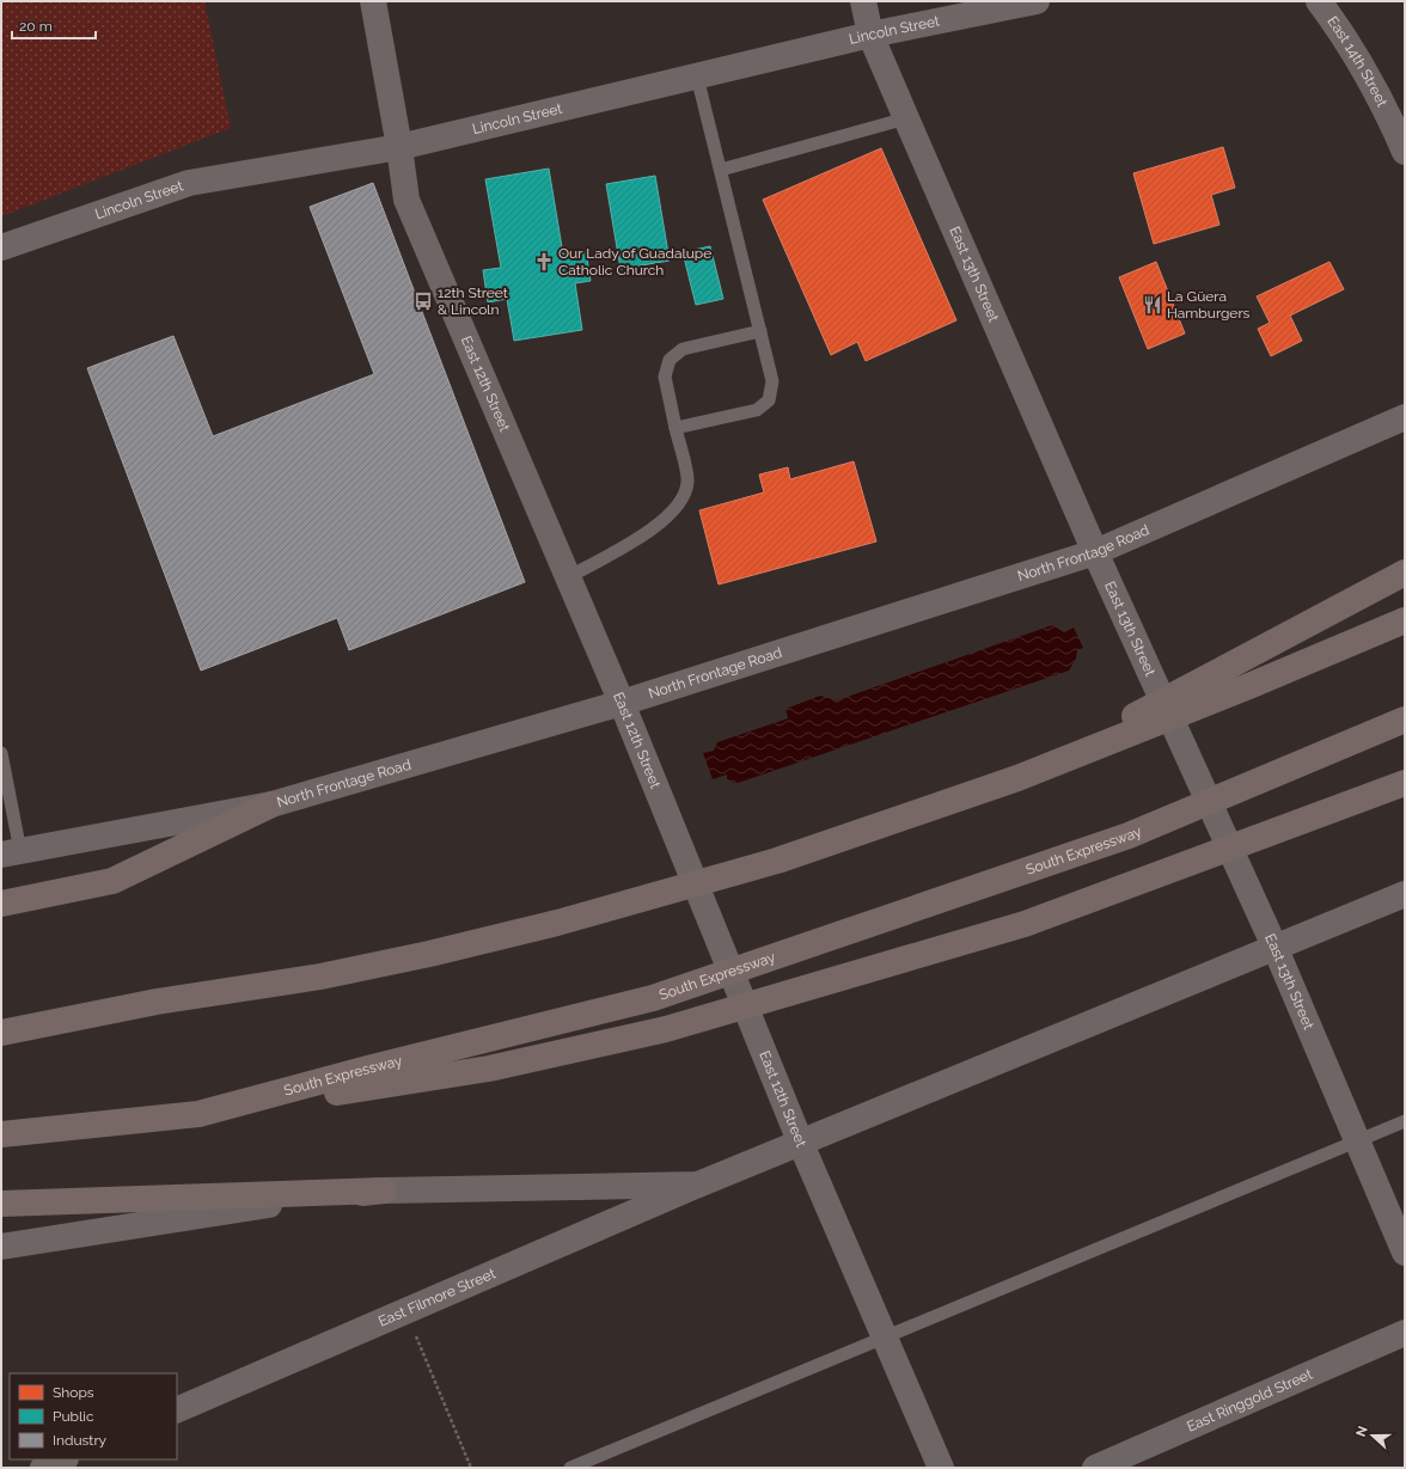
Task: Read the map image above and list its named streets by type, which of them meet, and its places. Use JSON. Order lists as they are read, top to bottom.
{
  "streets": {
    "highway": ["South Expressway"],
    "main road": [
      "Lincoln Street",
      "East 14th Street",
      "East 13th Street",
      "East 12th Street",
      "North Frontage Road",
      "East Filmore Street",
      "East Ringgold Street"
    ]
  },
  "crossings": [
    ["Lincoln Street", "East 13th Street"],
    ["Lincoln Street", "East 12th Street"],
    ["East 13th Street", "North Frontage Road"],
    ["East 12th Street", "North Frontage Road"]
  ],
  "places": {
    "church": ["Our Lady of Guadalupe Catholic Church"],
    "bus stop": ["12th Street & Lincoln"],
    "restaurant": ["La Güera Hamburgers"]
  },
  "legend": ["Shops", "Public", "Industry"],
  "scale_bar": "20 m",
  "north": "left"
}
